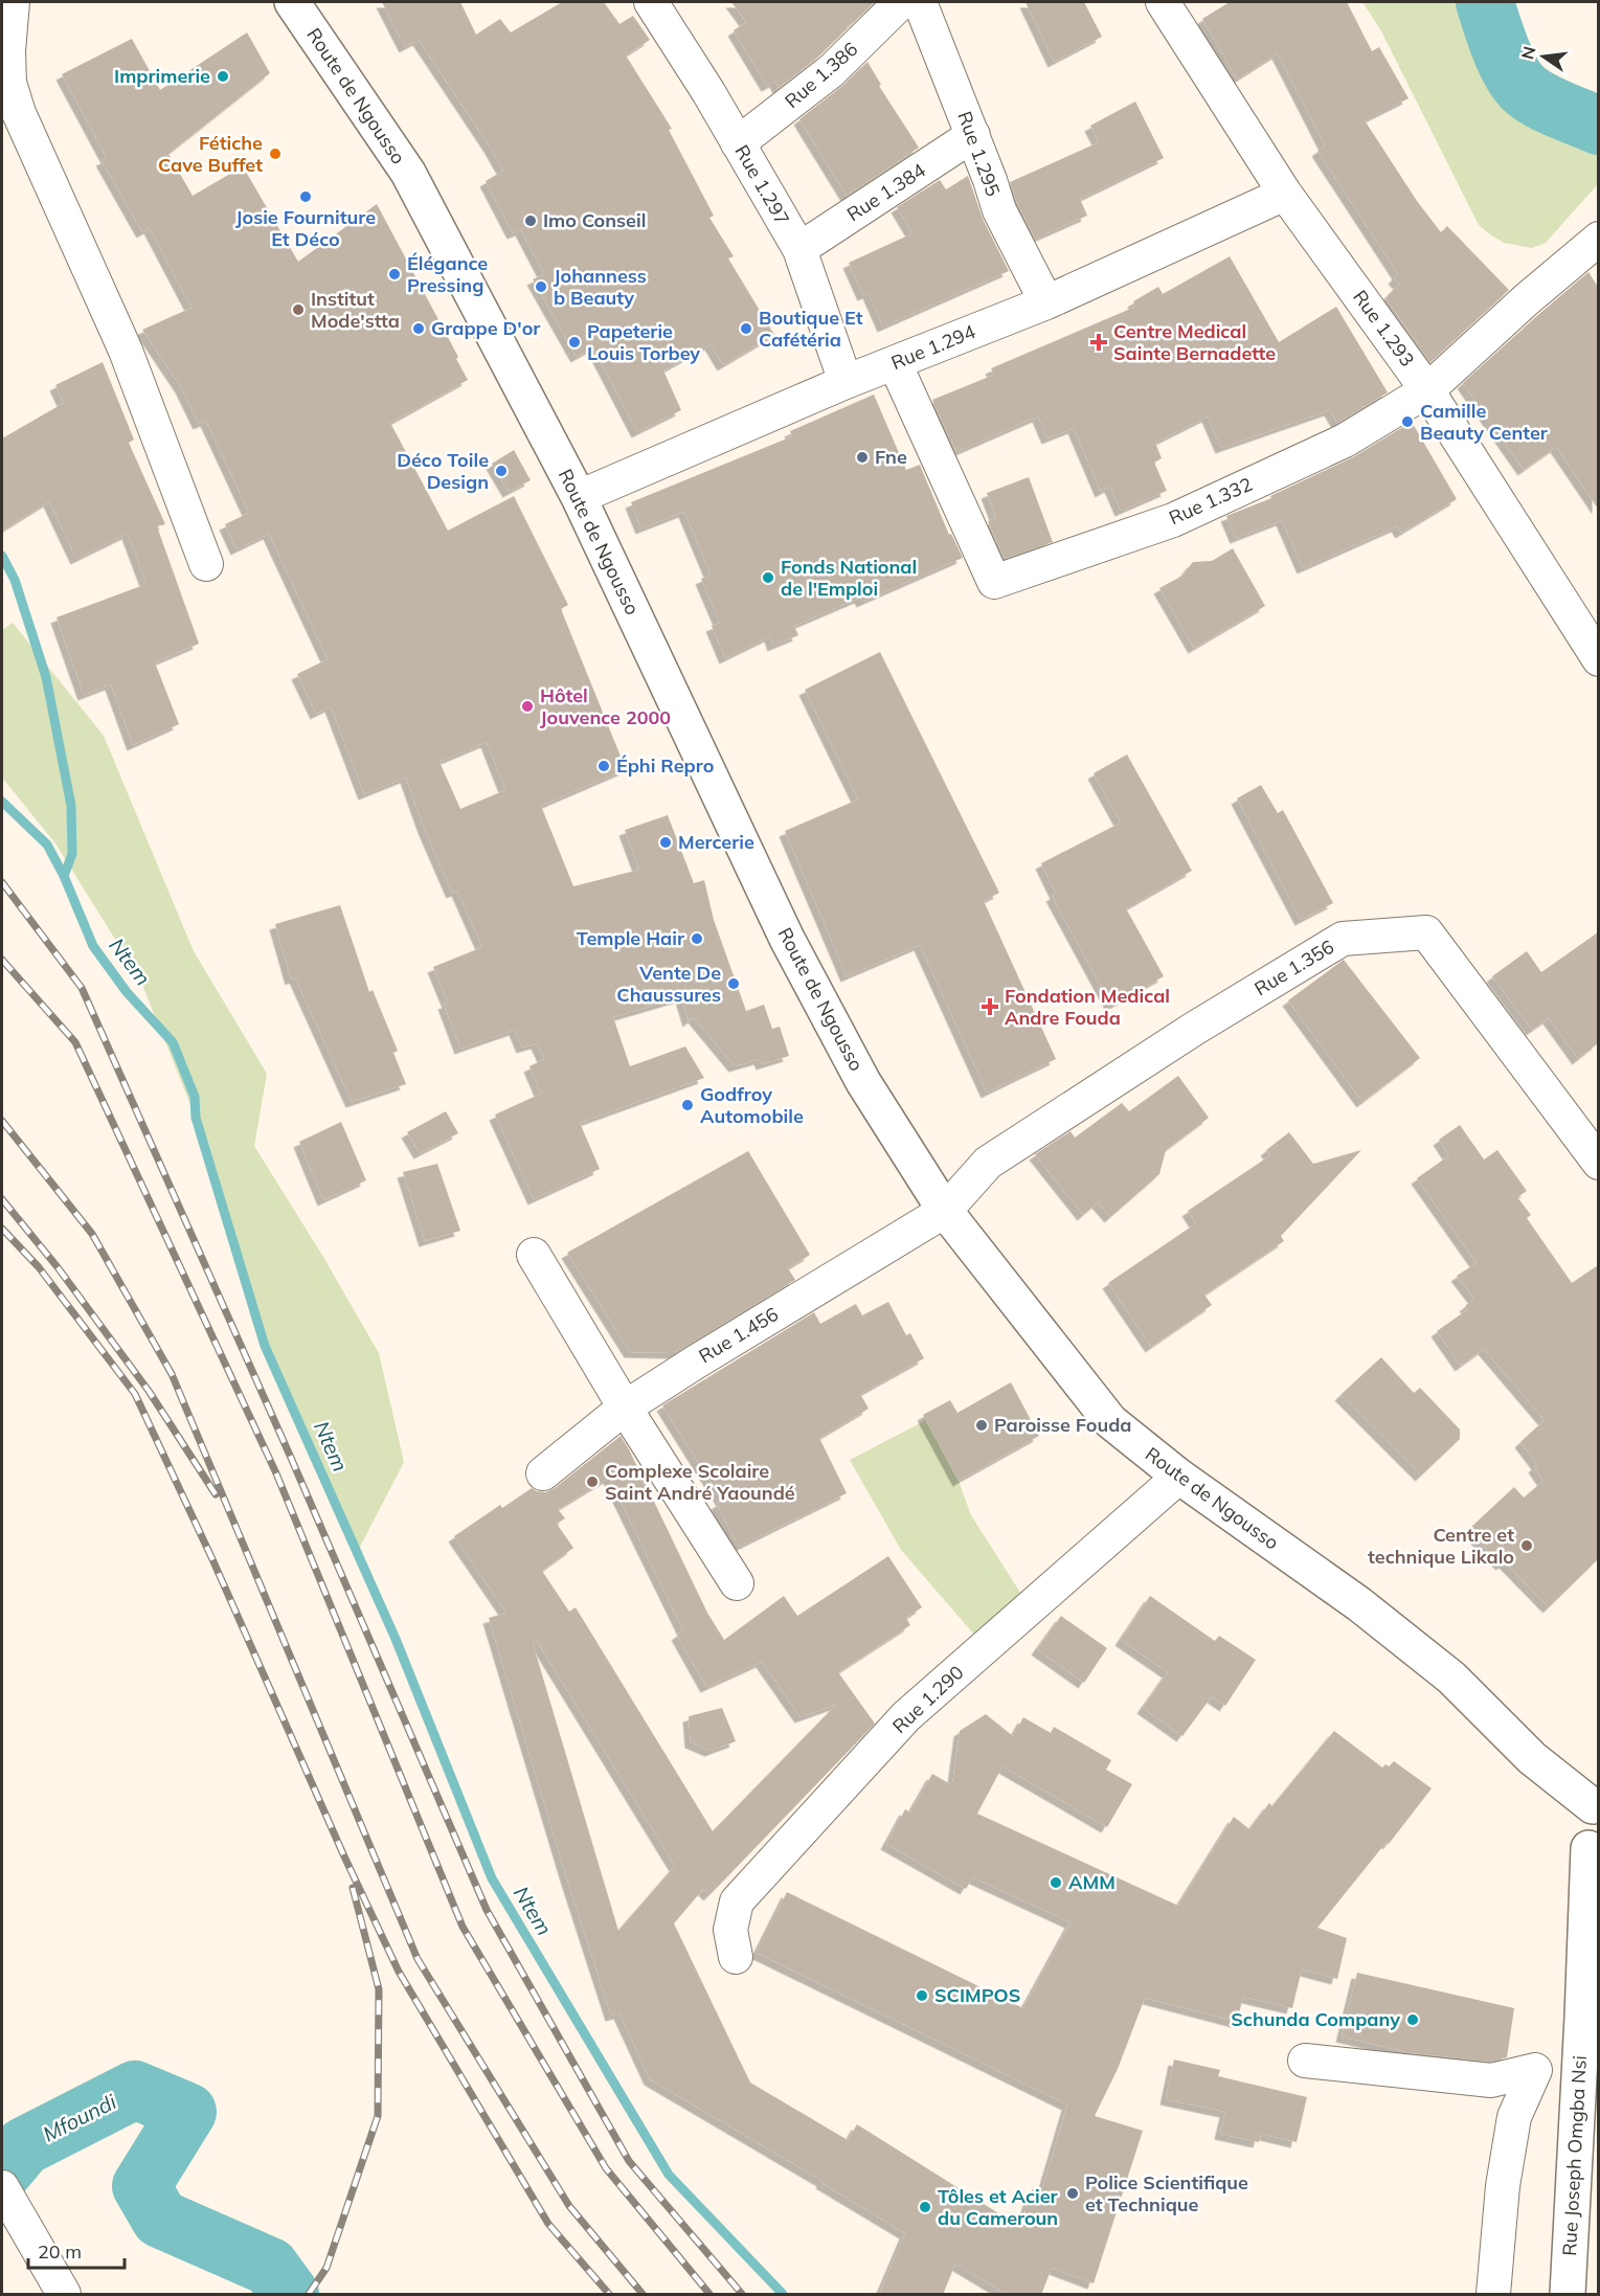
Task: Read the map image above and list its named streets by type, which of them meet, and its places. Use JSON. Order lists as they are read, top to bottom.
{
  "streets": {
    "main road": ["Route de Ngousso", "Rue Joseph Omgba Nsi"],
    "street": [
      "Rue 1.386",
      "Rue 1.295",
      "Rue 1.297",
      "Rue 1.384",
      "Rue 1.293",
      "Rue 1.294",
      "Rue 1.332",
      "Rue 1.356",
      "Rue 1.456",
      "Rue 1.290"
    ]
  },
  "crossings": [
    ["Rue 1.386", "Rue 1.297"],
    ["Route de Ngousso", "Rue 1.294"],
    ["Route de Ngousso", "Rue 1.356"],
    ["Route de Ngousso", "Rue 1.456"],
    ["Route de Ngousso", "Rue 1.290"],
    ["Rue 1.295", "Rue 1.384"],
    ["Rue 1.295", "Rue 1.294"],
    ["Rue 1.297", "Rue 1.384"],
    ["Rue 1.297", "Rue 1.294"],
    ["Rue 1.293", "Rue 1.294"],
    ["Rue 1.293", "Rue 1.332"],
    ["Rue 1.294", "Rue 1.332"],
    ["Rue 1.356", "Rue 1.456"]
  ],
  "water": ["Ntem", "Mfoundi"],
  "places": {
    "other": [
      "Imprimerie",
      "Fétiche Cave Buffet",
      "Josie Fourniture Et Déco",
      "Imo Conseil",
      "Élégance Pressing",
      "Johanness b Beauty",
      "Institut Mode'stta",
      "Grappe D'or",
      "Boutique Et Cafétéria",
      "Papeterie Louis Torbey",
      "Camille Beauty Center",
      "Fne",
      "Déco Toile Design",
      "Fonds National de l'Emploi",
      "Hôtel Jouvence 2000",
      "Éphi Repro",
      "Mercerie",
      "Temple Hair",
      "Vente De Chaussures",
      "Godfroy Automobile",
      "Paroisse Fouda",
      "Complexe Scolaire Saint André Yaoundé",
      "Centre et technique Likalo",
      "AMM",
      "SCIMPOS",
      "Schunda Company",
      "Police Scientifique et Technique",
      "Tôles et Acier du Cameroun"
    ],
    "health": ["Centre Medical Sainte Bernadette", "Fondation Medical Andre Fouda"]
  },
  "scale_bar": "20 m",
  "north": "left"
}
